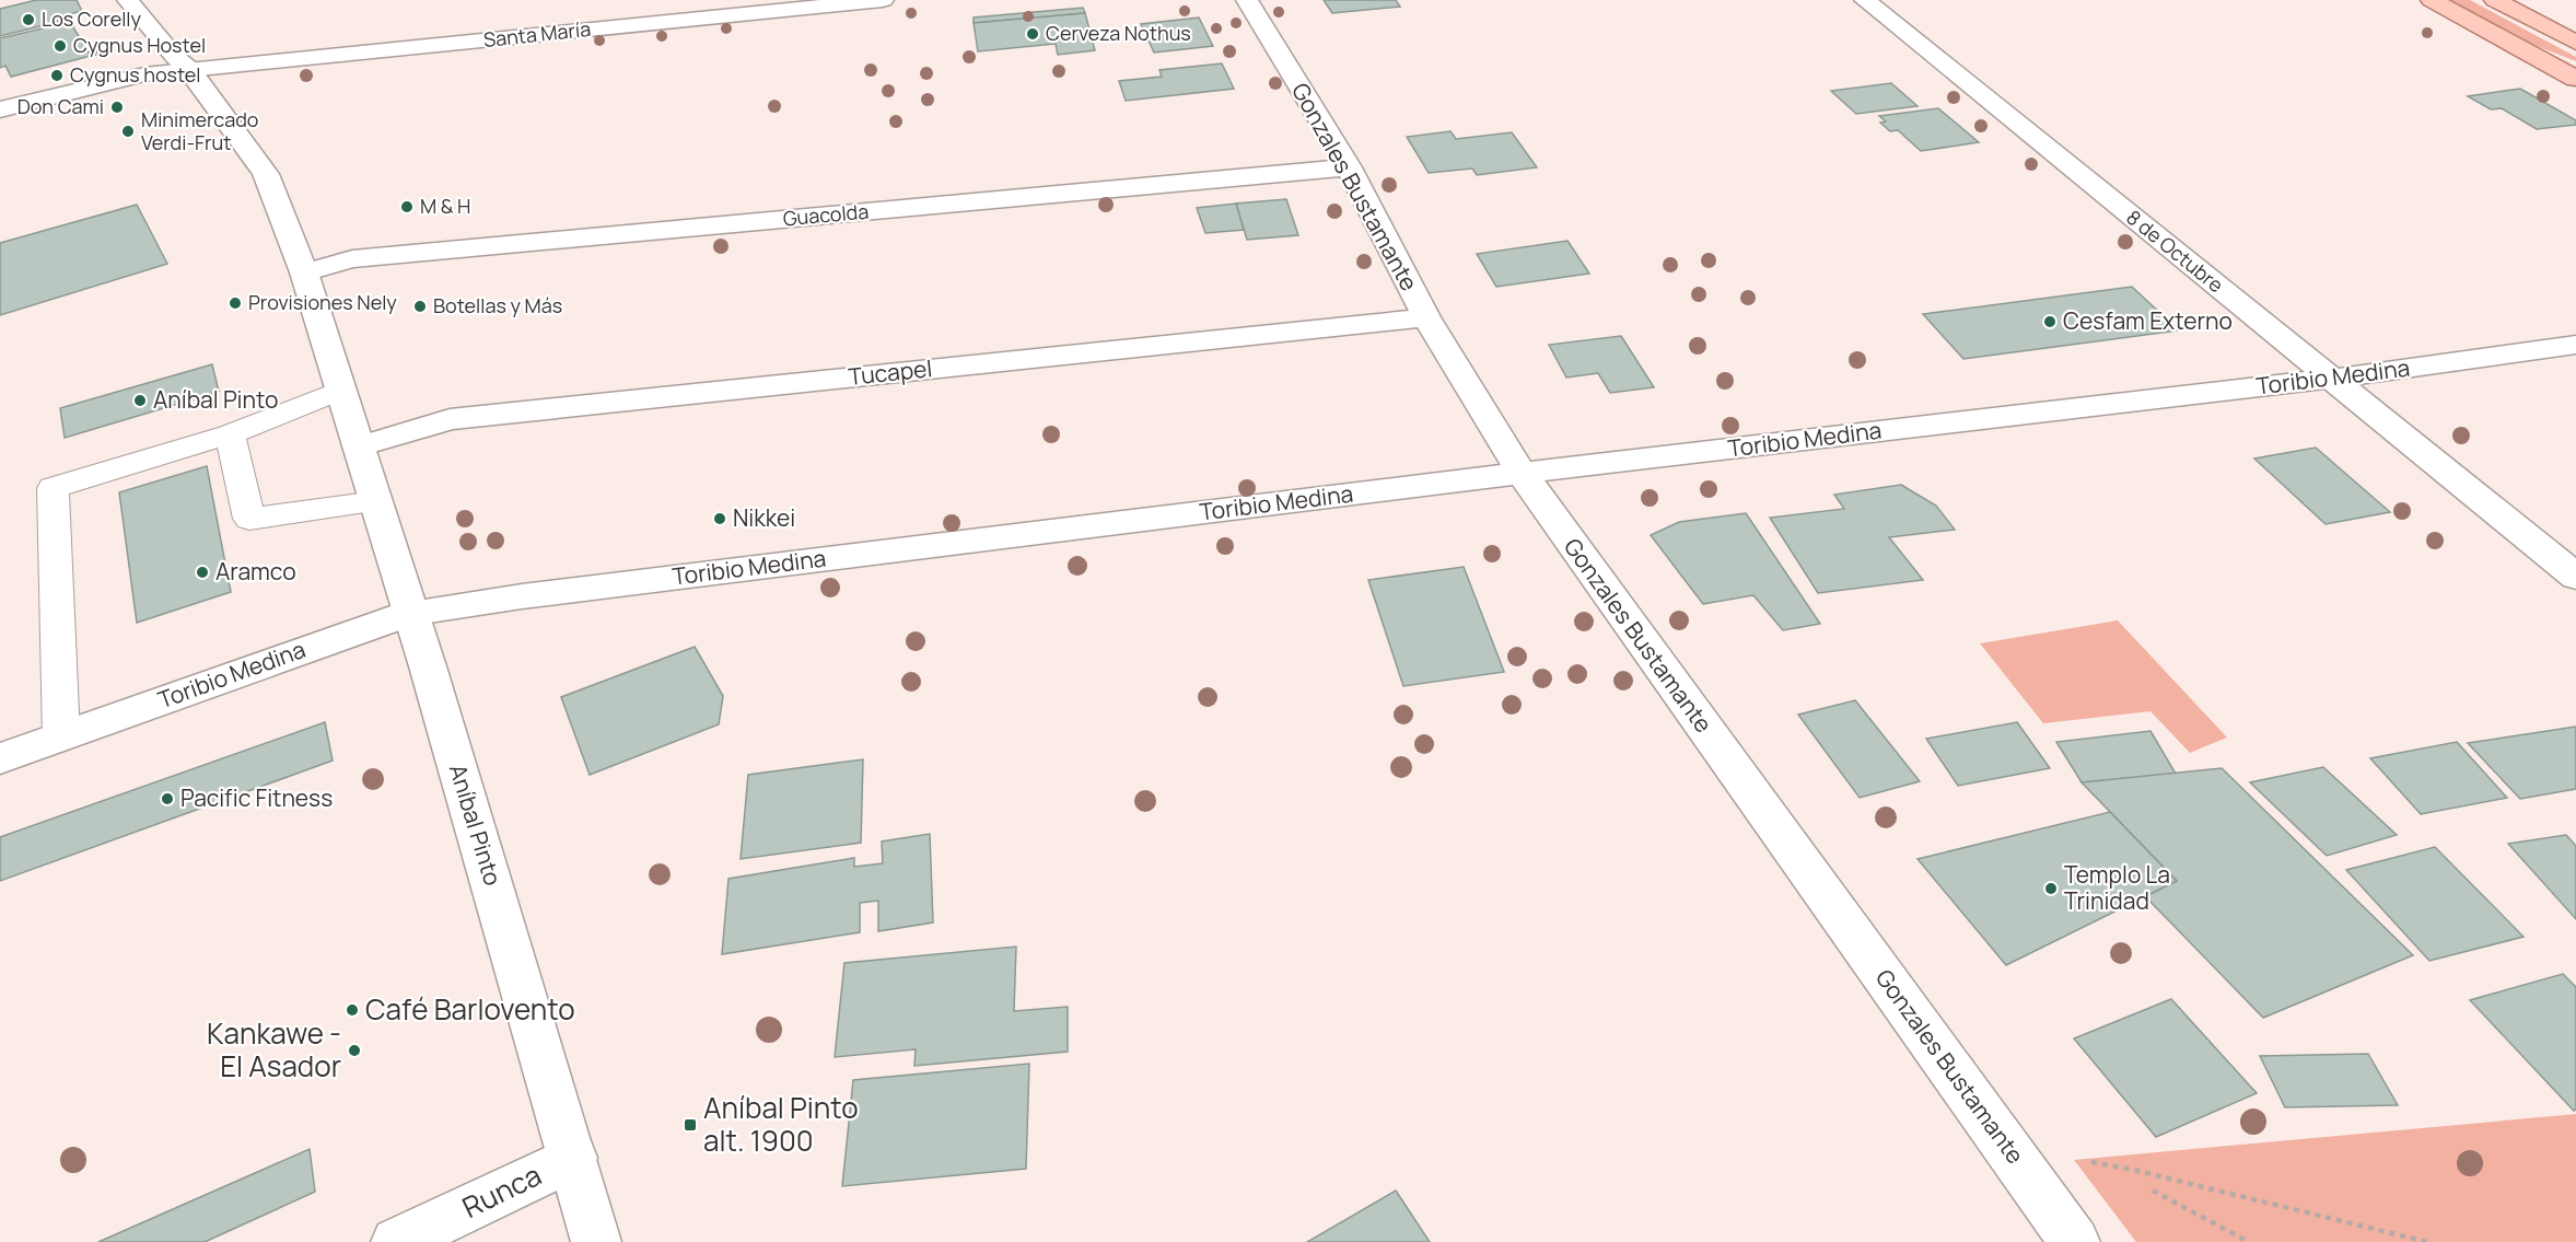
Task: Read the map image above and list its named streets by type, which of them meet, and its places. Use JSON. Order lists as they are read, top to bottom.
{
  "streets": {
    "street": [
      "Santa María",
      "Gonzales Bustamante",
      "Guacolda",
      "8 de Octubre",
      "Tucapel",
      "Toribio Medina",
      "Aníbal Pinto",
      "Runca"
    ]
  },
  "crossings": [
    ["Santa María", "Aníbal Pinto"],
    ["Gonzales Bustamante", "Guacolda"],
    ["Gonzales Bustamante", "Tucapel"],
    ["Gonzales Bustamante", "Toribio Medina"],
    ["Guacolda", "Aníbal Pinto"],
    ["8 de Octubre", "Toribio Medina"],
    ["Tucapel", "Aníbal Pinto"],
    ["Toribio Medina", "Aníbal Pinto"],
    ["Aníbal Pinto", "Runca"]
  ],
  "places": {
    "other": [
      "Los Corelly",
      "Cerveza Nothus",
      "Cygnus Hostel",
      "Cygnus hostel",
      "Don Cami",
      "Minimercado Verdi-Frut",
      "M & H",
      "Provisiones Nely",
      "Botellas y Más",
      "Cesfam Externo",
      "Aníbal Pinto",
      "Nikkei",
      "Aramco",
      "Pacific Fitness",
      "Templo La Trinidad",
      "Café Barlovento",
      "Kankawe - El Asador"
    ],
    "transit": ["Aníbal Pinto alt. 1900"]
  }
}
